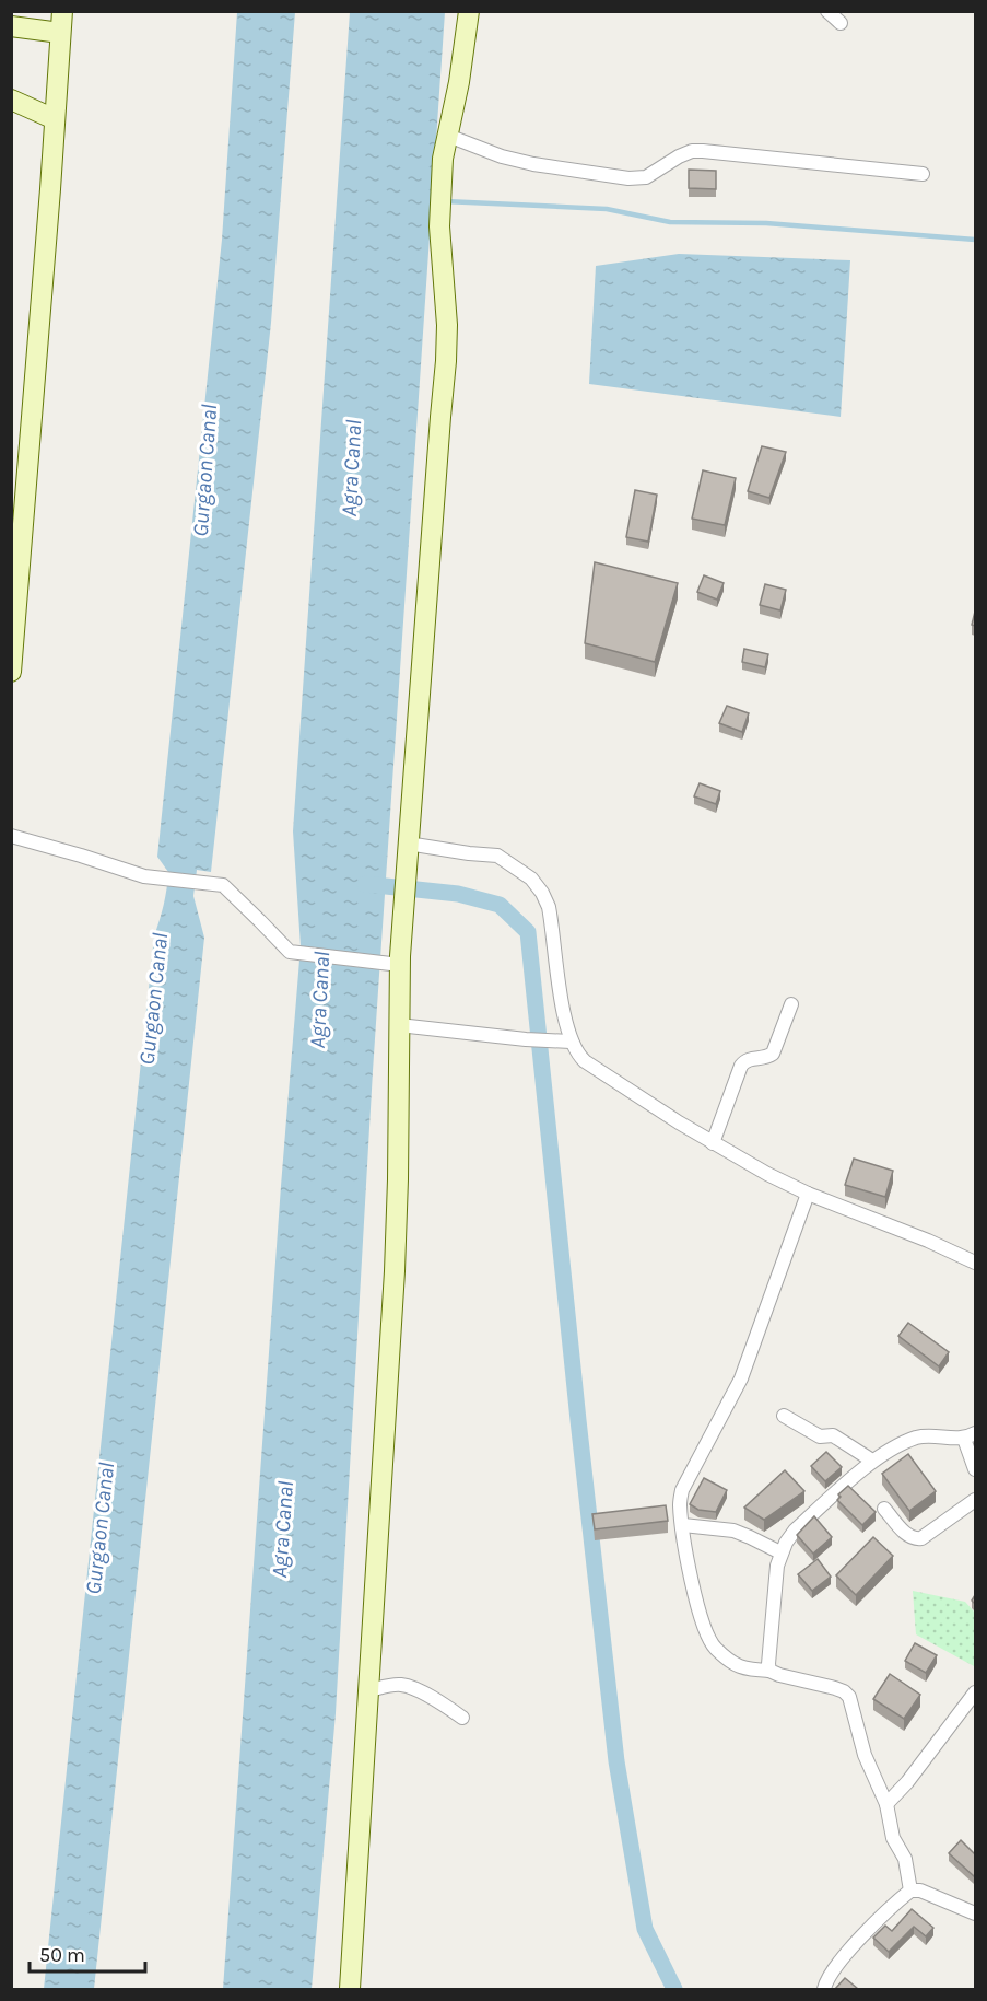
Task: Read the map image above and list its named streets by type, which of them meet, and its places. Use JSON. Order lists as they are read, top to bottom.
{
  "water": ["Agra Canal", "Gurgaon Canal"],
  "scale_bar": "50 m"
}
